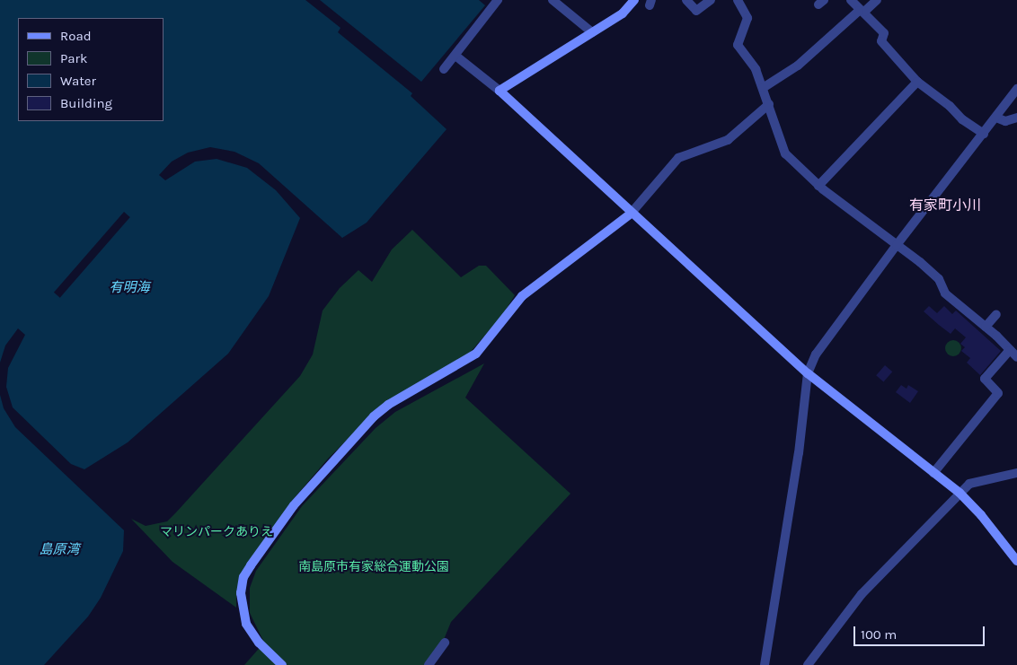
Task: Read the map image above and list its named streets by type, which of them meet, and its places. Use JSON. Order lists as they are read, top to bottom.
{
  "districts": ["有家町小川"],
  "water": ["有明海", "島原湾"],
  "parks": ["マリンパークありえ", "南島原市有家総合運動公園"],
  "legend": [
    "Road",
    "Park",
    "Water",
    "Building"
  ],
  "scale_bar": "100 m"
}
